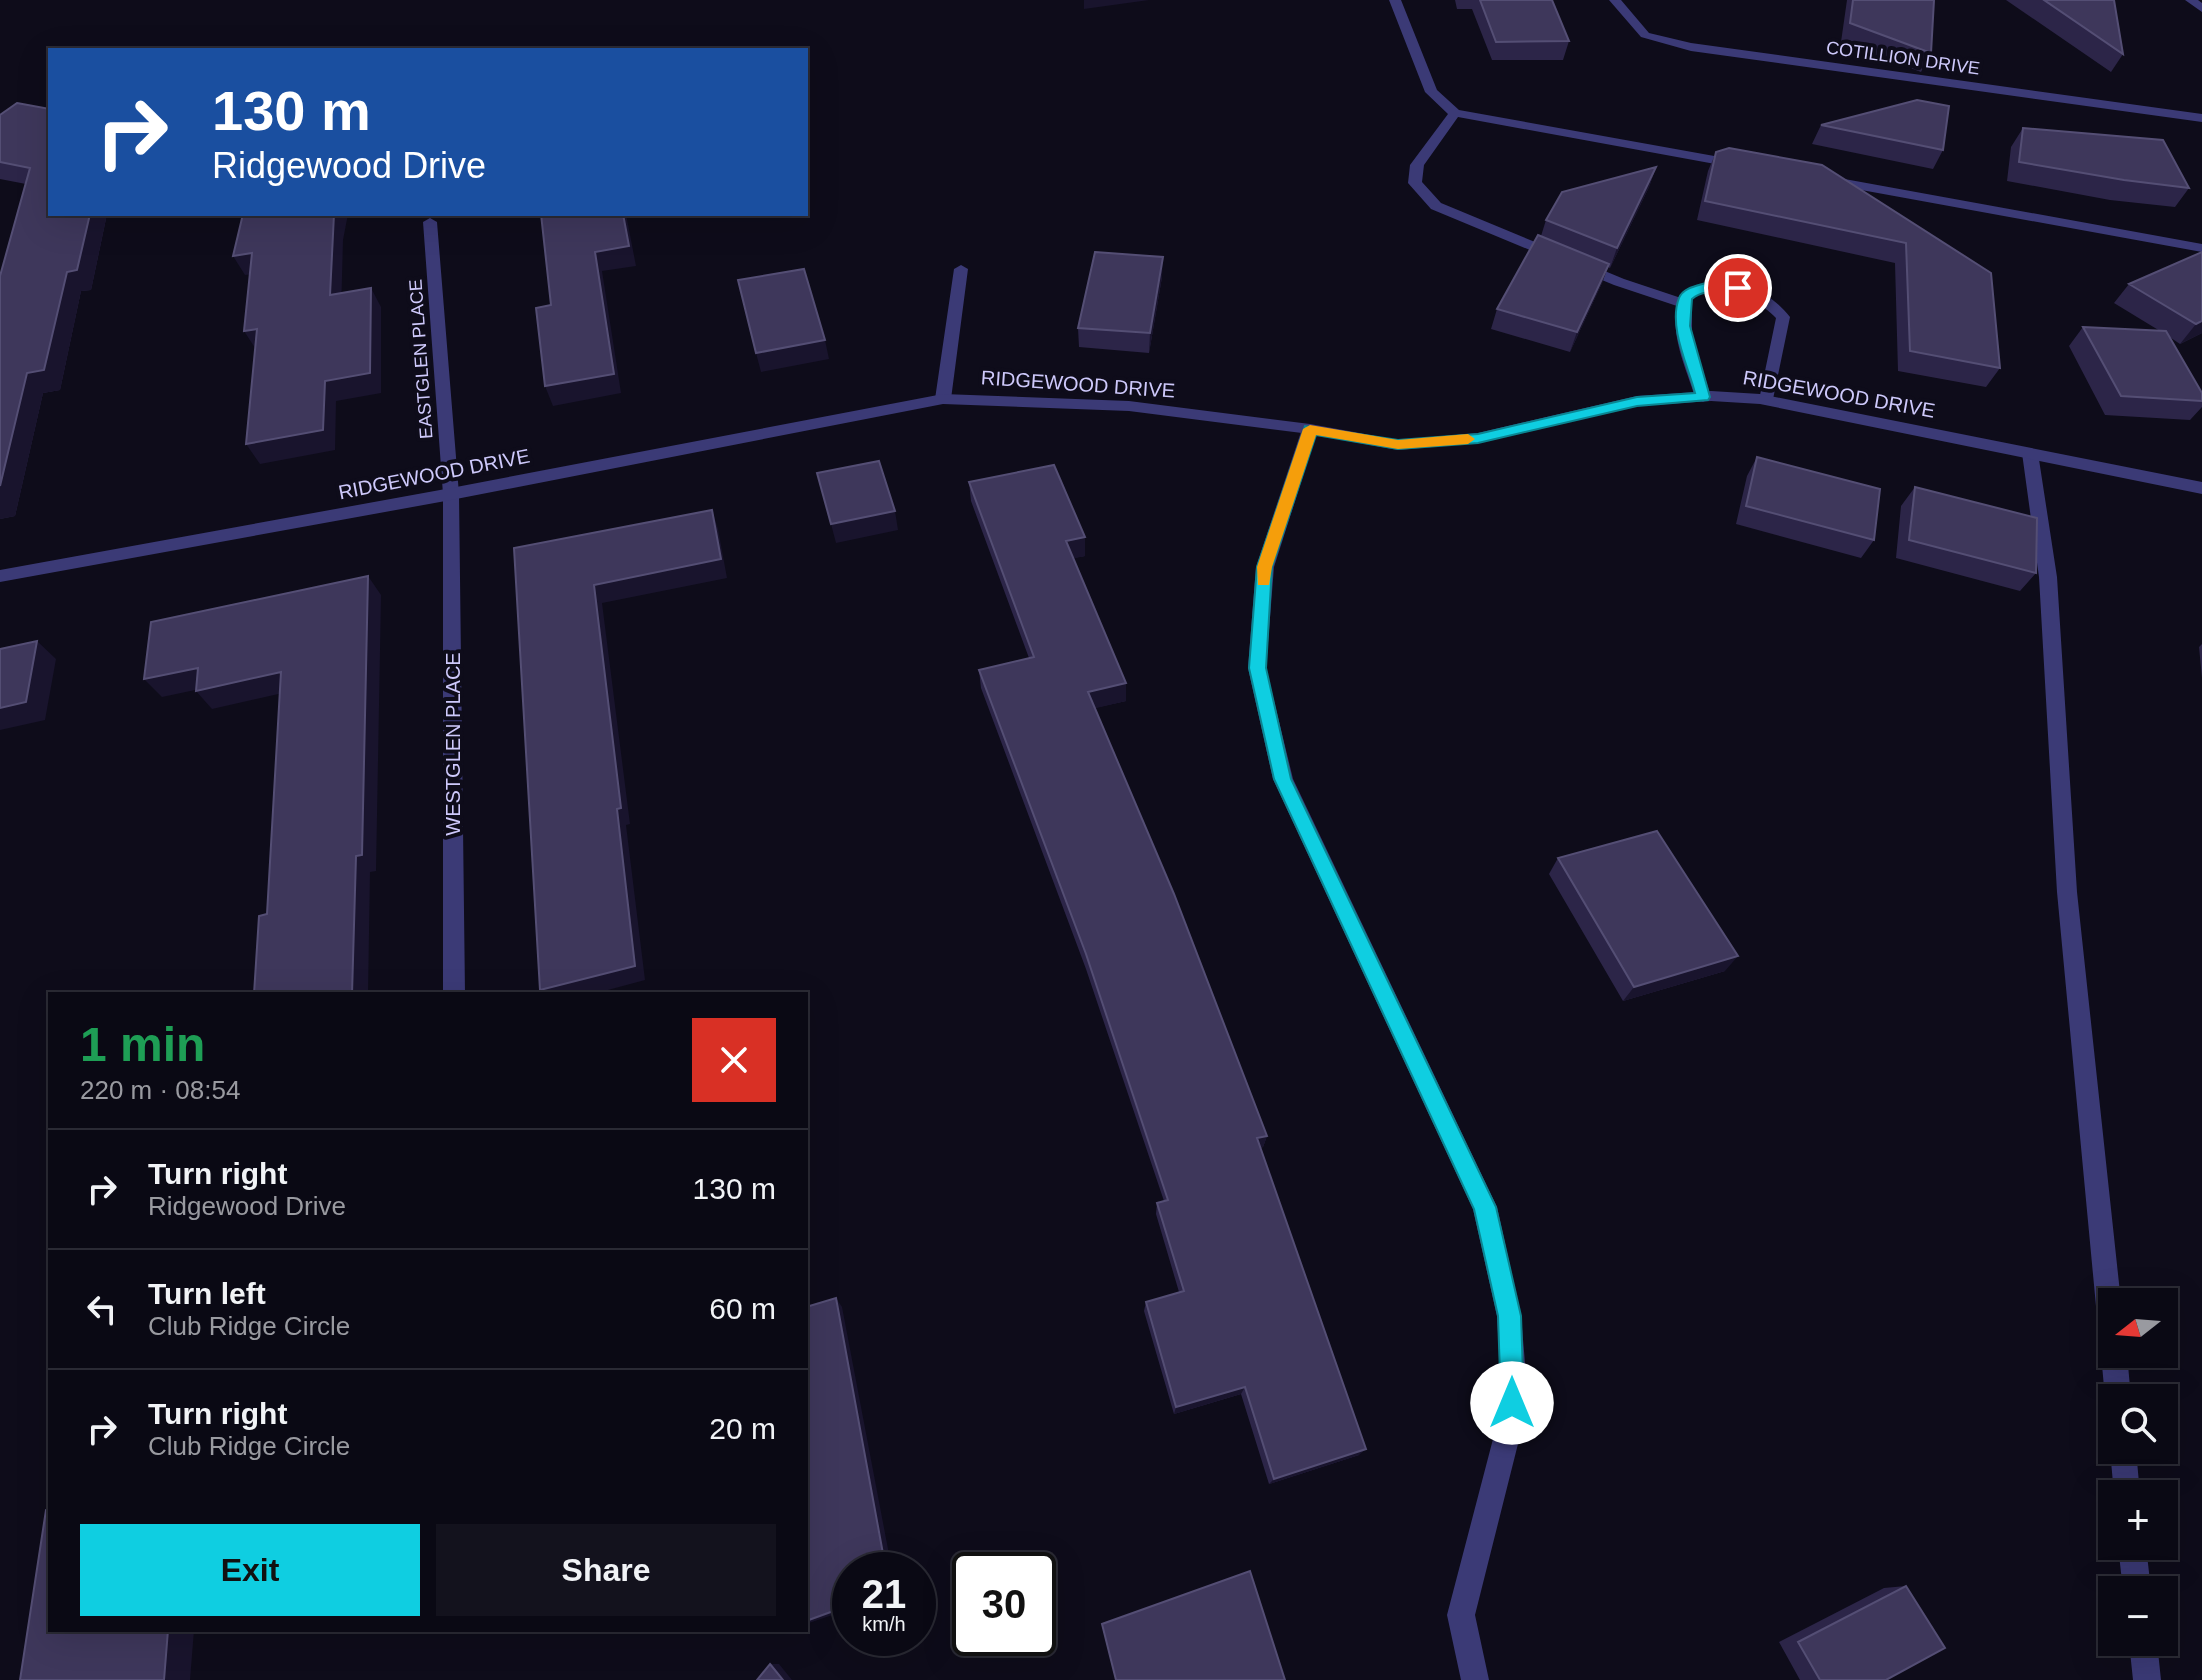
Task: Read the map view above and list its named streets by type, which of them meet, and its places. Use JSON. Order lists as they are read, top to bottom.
{
  "streets": {
    "street": [
      "COTILLION DRIVE",
      "EASTGLEN PLACE",
      "RIDGEWOOD DRIVE",
      "WESTGLEN PLACE"
    ]
  },
  "crossings": [
    ["EASTGLEN PLACE", "RIDGEWOOD DRIVE"],
    ["EASTGLEN PLACE", "WESTGLEN PLACE"],
    ["RIDGEWOOD DRIVE", "WESTGLEN PLACE"]
  ],
  "north": "left",
  "page": {
    "turn": ["130 m", "Ridgewood Drive"],
    "heading": ["1 min", "220 m · 08:54"],
    "list": [
      {
        "name": "Turn right",
        "note": "Ridgewood Drive",
        "value": "130 m"
      },
      {
        "name": "Turn left",
        "note": "Club Ridge Circle",
        "value": "60 m"
      },
      {
        "name": "Turn right",
        "note": "Club Ridge Circle",
        "value": "20 m"
      }
    ],
    "map_buttons": ["+", "−"],
    "buttons": ["Exit", "Share"],
    "speed": "21 km/h",
    "limit": "30"
  }
}
